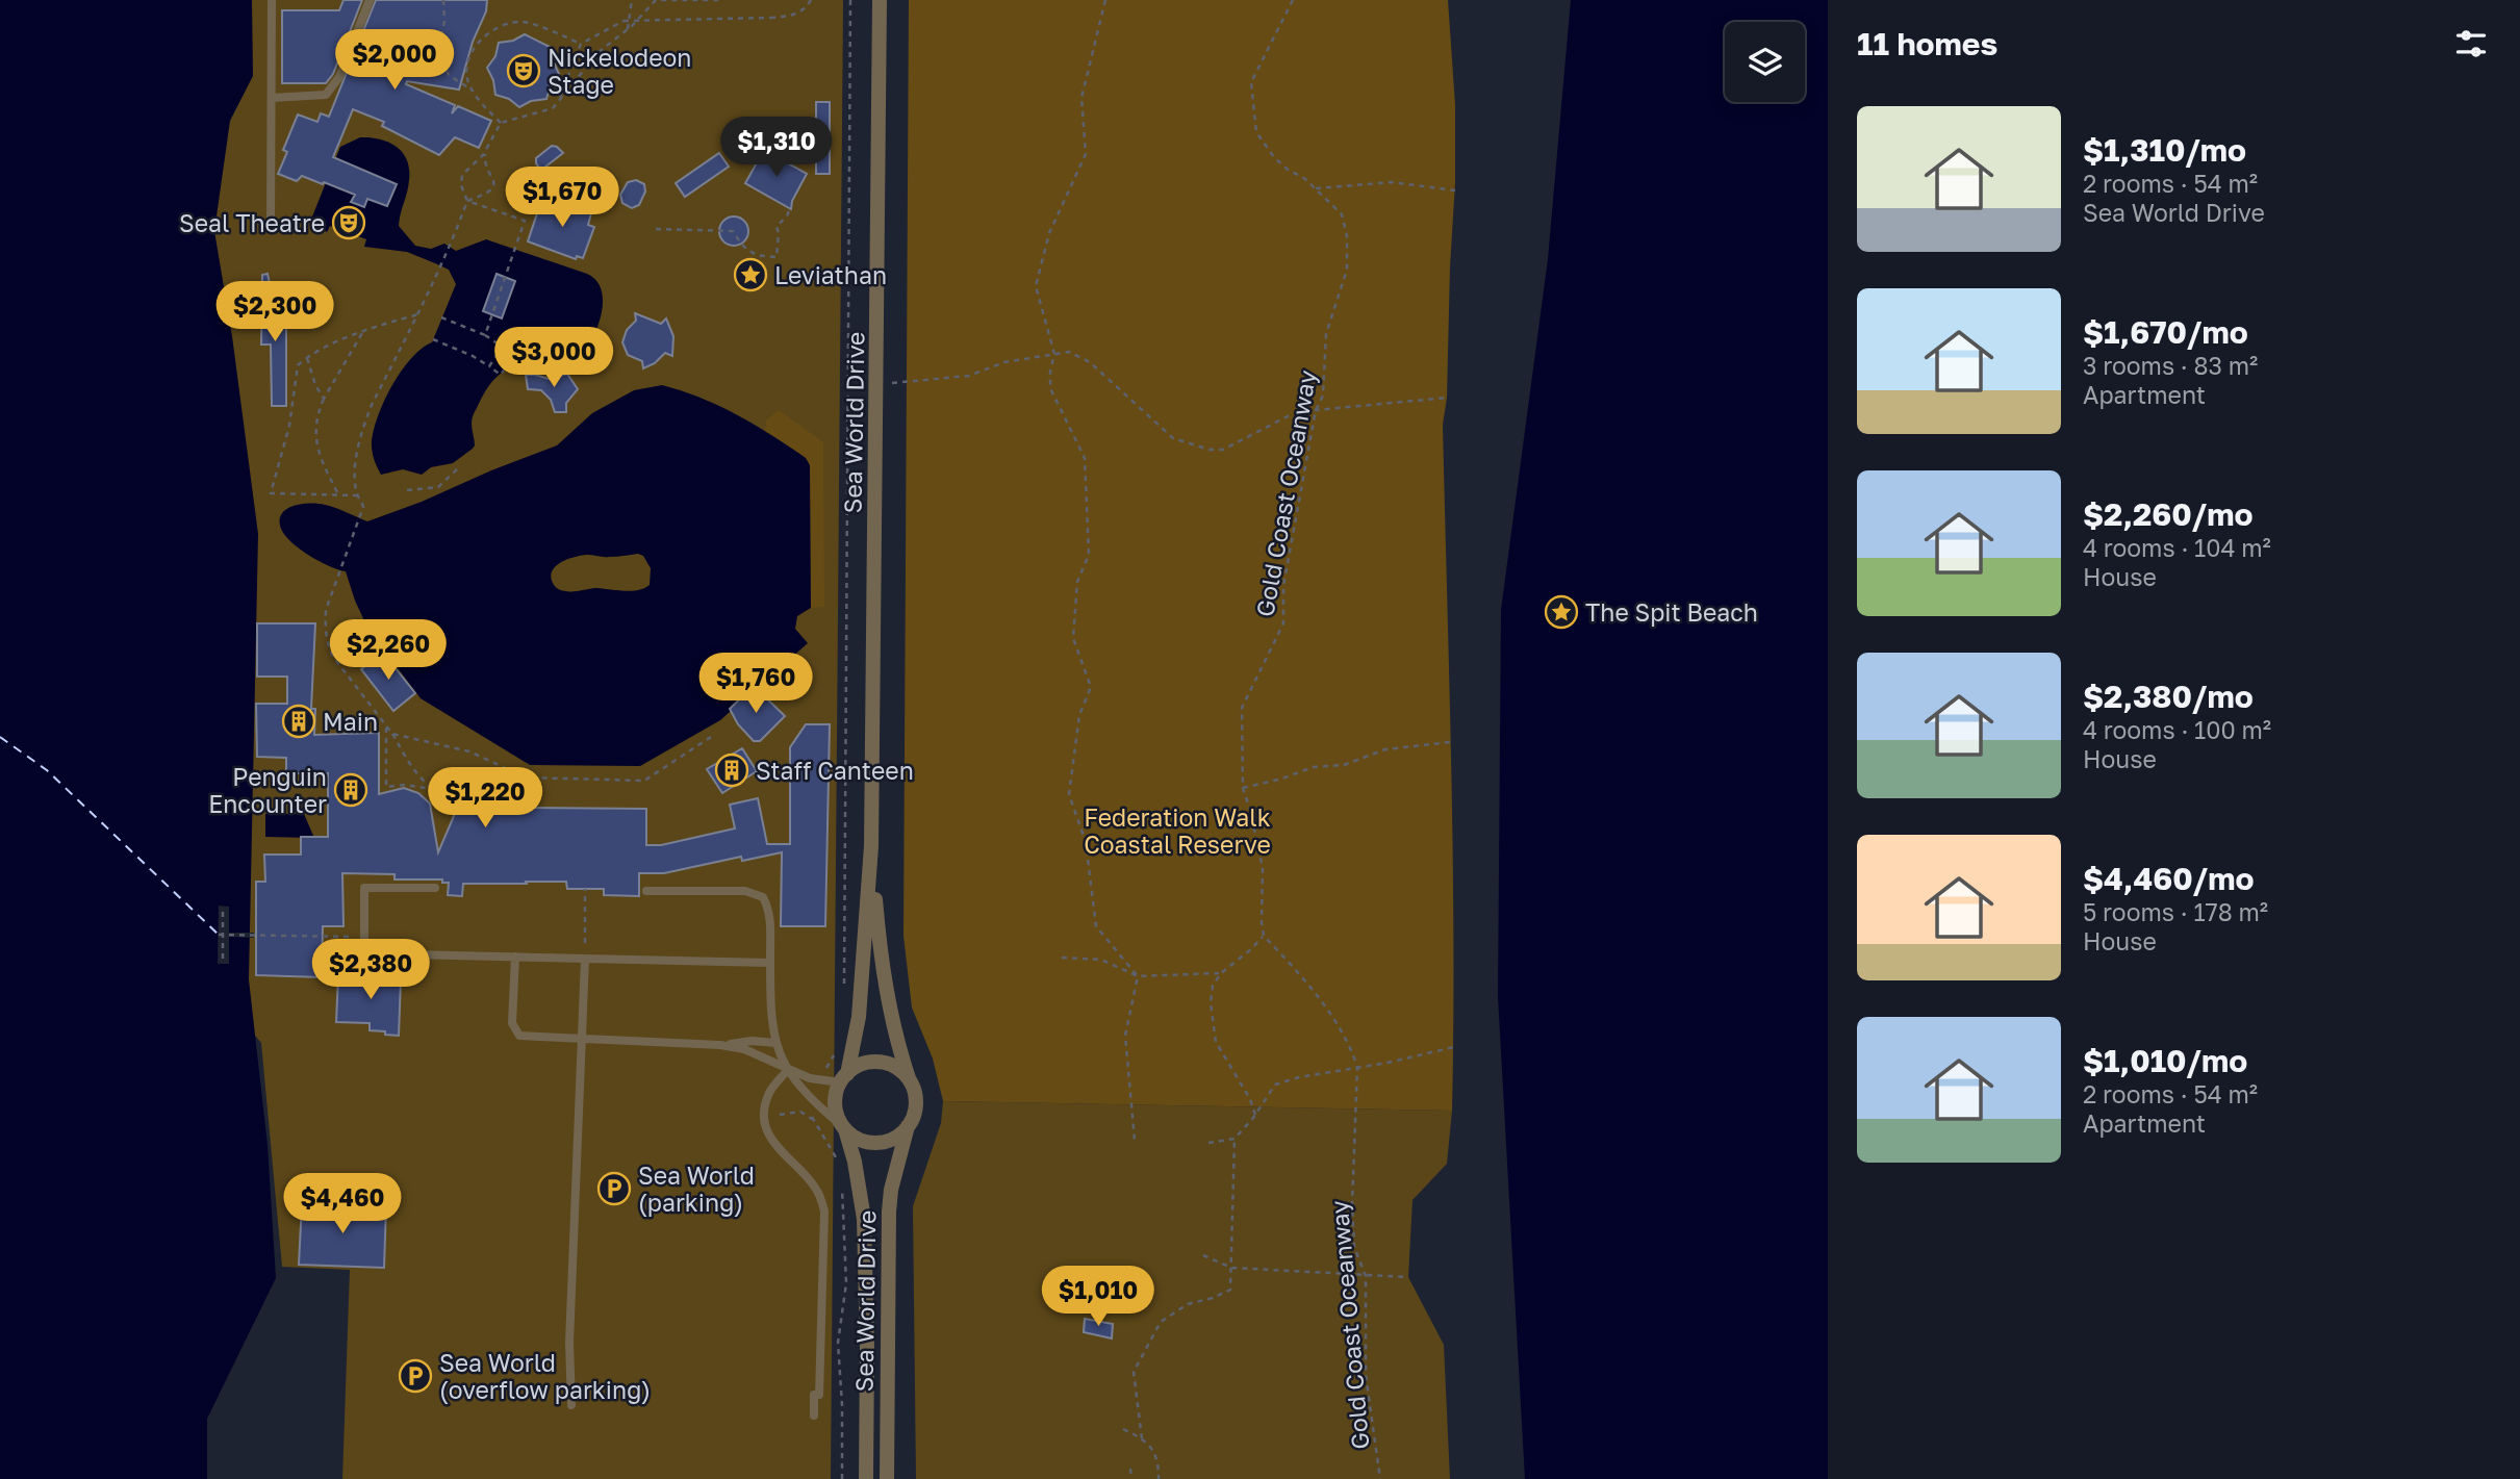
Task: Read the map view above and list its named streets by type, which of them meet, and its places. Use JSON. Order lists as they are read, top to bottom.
{
  "streets": {
    "street": ["Sea World Drive"],
    "path": ["Gold Coast Oceanway"]
  },
  "parks": ["Federation Walk Coastal Reserve"],
  "places": {
    "theatre": ["Nickelodeon Stage", "Seal Theatre"],
    "place": ["Leviathan", "The Spit Beach"],
    "building": ["Main", "Staff Canteen", "Penguin Encounter"],
    "parking": ["Sea World (parking)", "Sea World (overflow parking)"]
  },
  "page": {
    "heading": "11 homes",
    "price": [
      "$2,000",
      "$1,310",
      "$1,670",
      "$2,300",
      "$3,000",
      "$2,260",
      "$1,760",
      "$1,220",
      "$2,380",
      "$4,460",
      "$1,010"
    ],
    "list": [
      {
        "name": "$1,310/mo",
        "note": "2 rooms · 54 m² · Sea World Drive"
      },
      {
        "name": "$1,670/mo",
        "note": "3 rooms · 83 m² · Apartment"
      },
      {
        "name": "$2,260/mo",
        "note": "4 rooms · 104 m² · House"
      },
      {
        "name": "$2,380/mo",
        "note": "4 rooms · 100 m² · House"
      },
      {
        "name": "$4,460/mo",
        "note": "5 rooms · 178 m² · House"
      },
      {
        "name": "$1,010/mo",
        "note": "2 rooms · 54 m² · Apartment"
      }
    ]
  }
}
